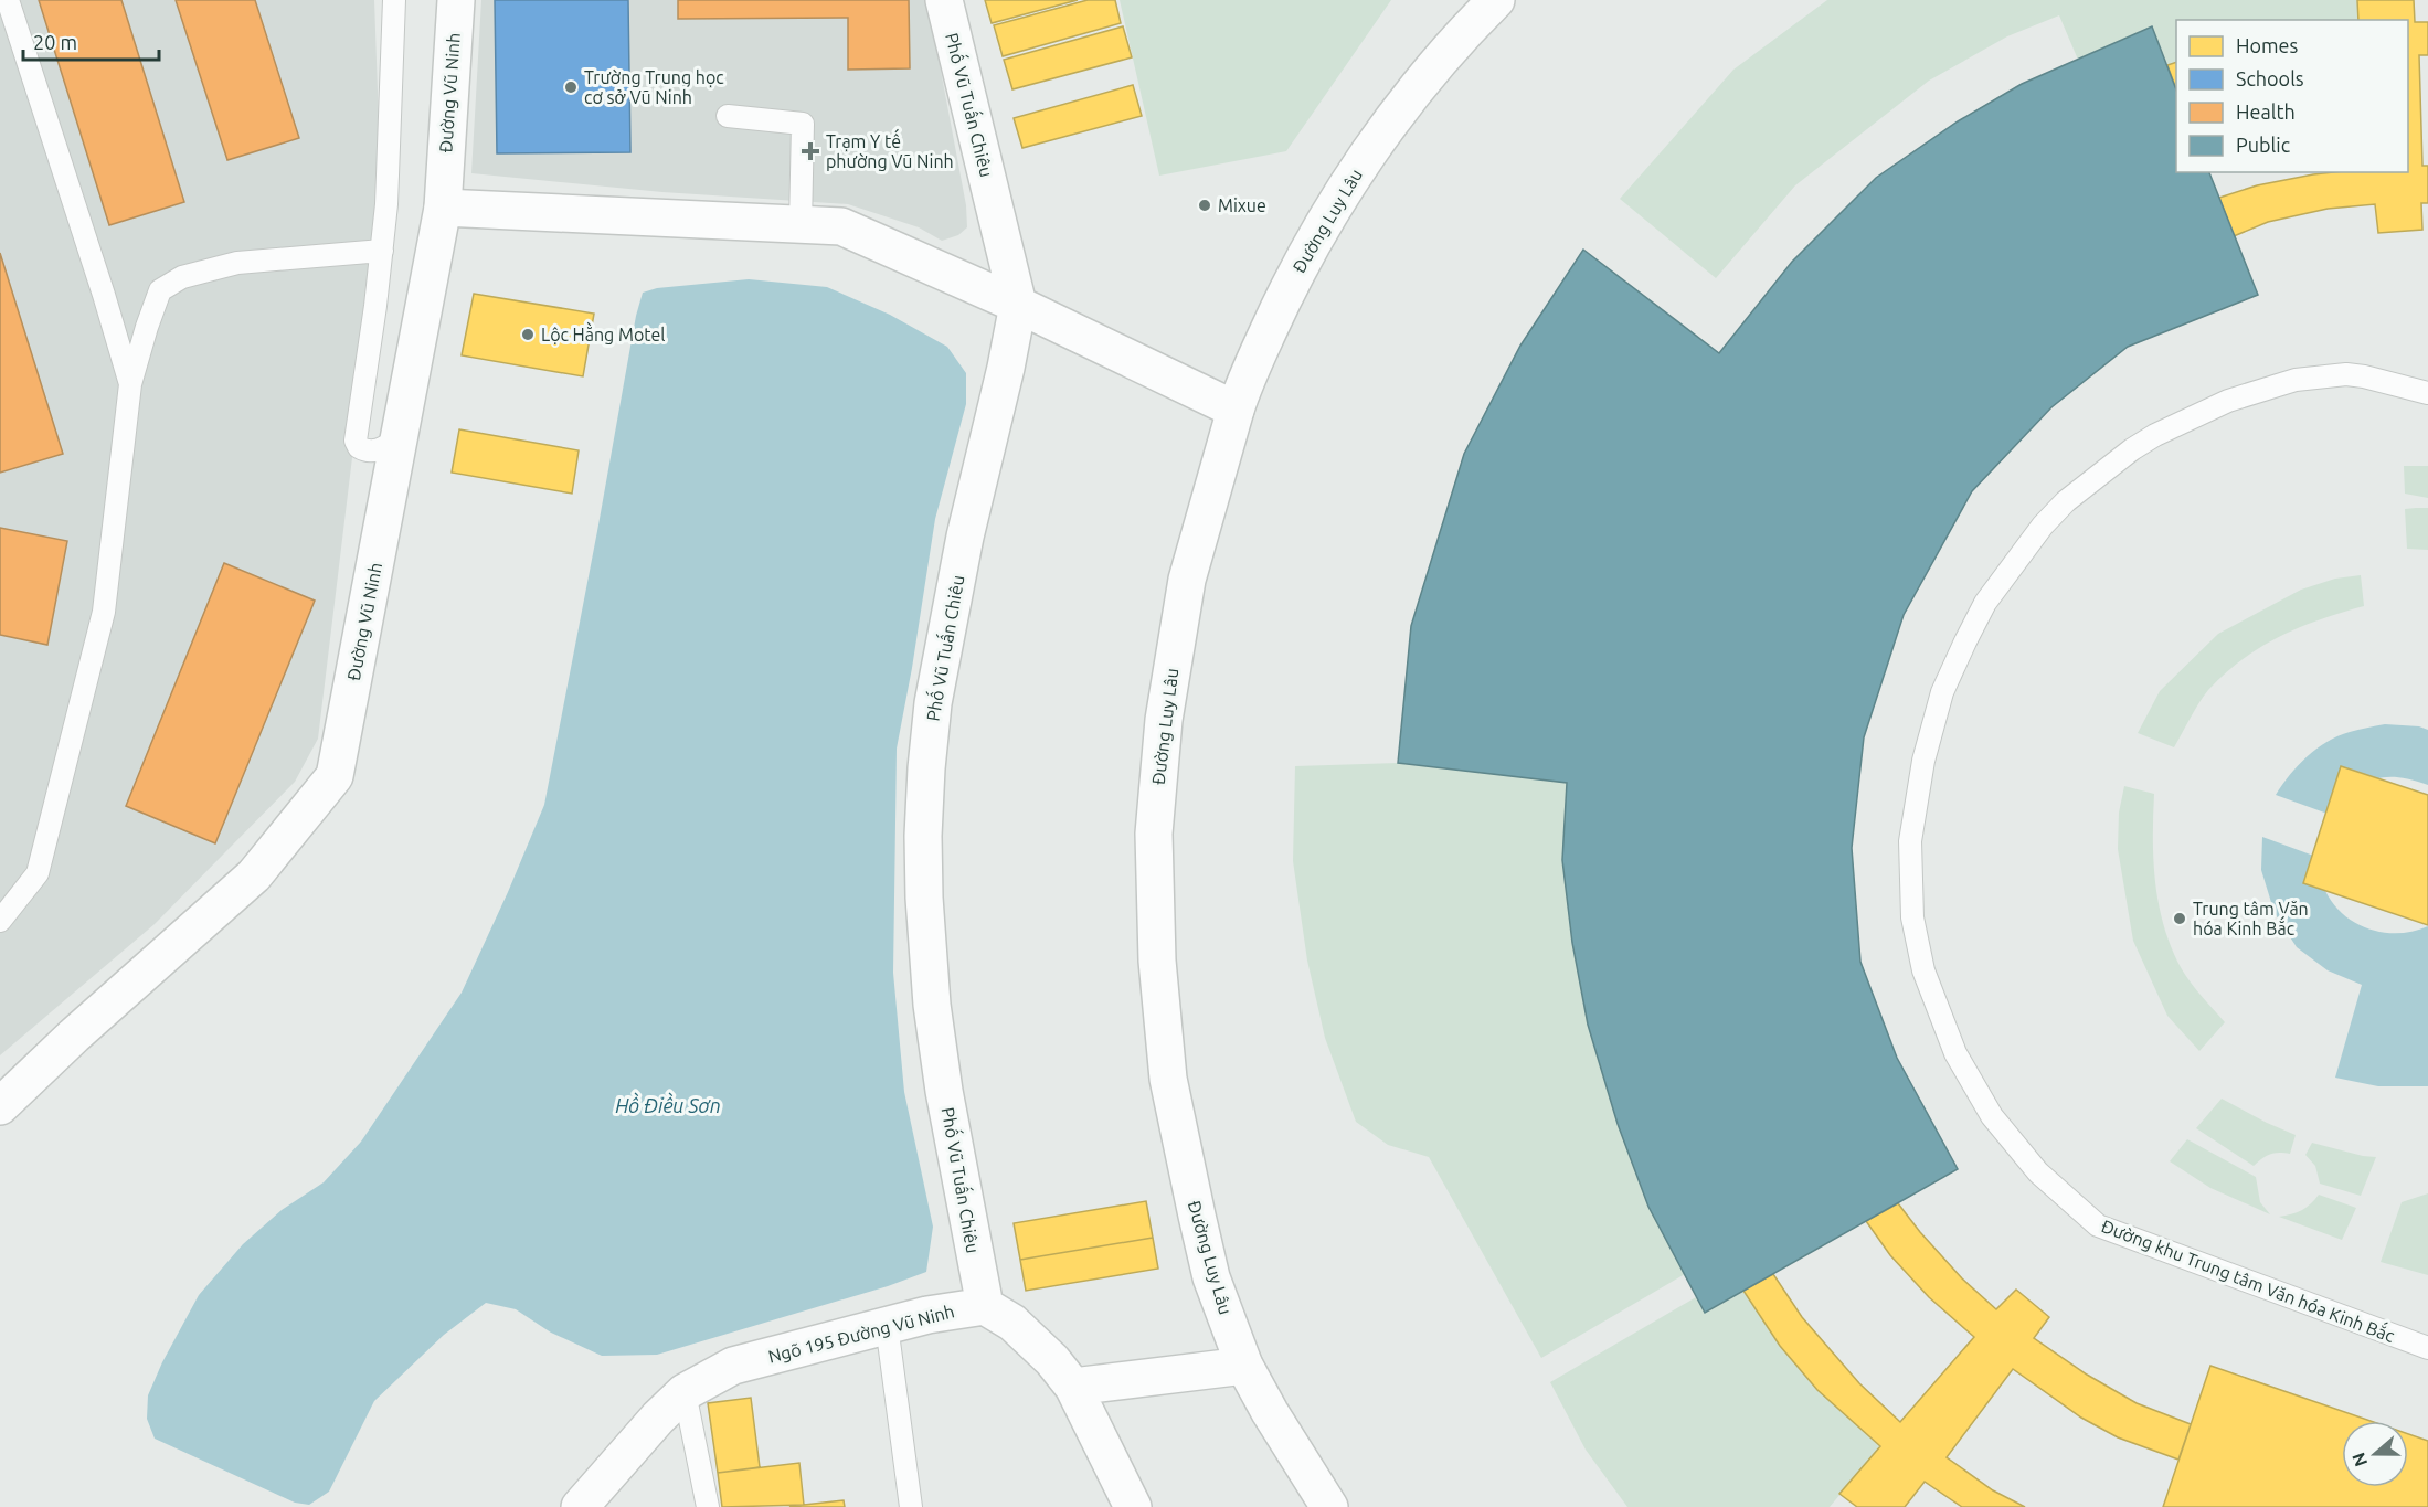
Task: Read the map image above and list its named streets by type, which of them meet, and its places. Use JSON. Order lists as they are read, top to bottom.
{
  "streets": {
    "street": [
      "Đường Vũ Ninh",
      "Phố Vũ Tuấn Chiêu",
      "Đường Luy Lâu",
      "Ngõ 195 Đường Vũ Ninh"
    ],
    "lane": ["Đường khu Trung tâm Văn hóa Kinh Bắc"]
  },
  "crossings": [
    ["Phố Vũ Tuấn Chiêu", "Ngõ 195 Đường Vũ Ninh"]
  ],
  "water": ["Hồ Điều Sơn"],
  "places": {
    "other": [
      "Trường Trung học cơ sở Vũ Ninh",
      "Mixue",
      "Lộc Hằng Motel",
      "Trung tâm Văn hóa Kinh Bắc"
    ],
    "health": ["Trạm Y tế phường Vũ Ninh"]
  },
  "legend": [
    "Homes",
    "Schools",
    "Health",
    "Public"
  ],
  "scale_bar": "20 m",
  "north": "left"
}
